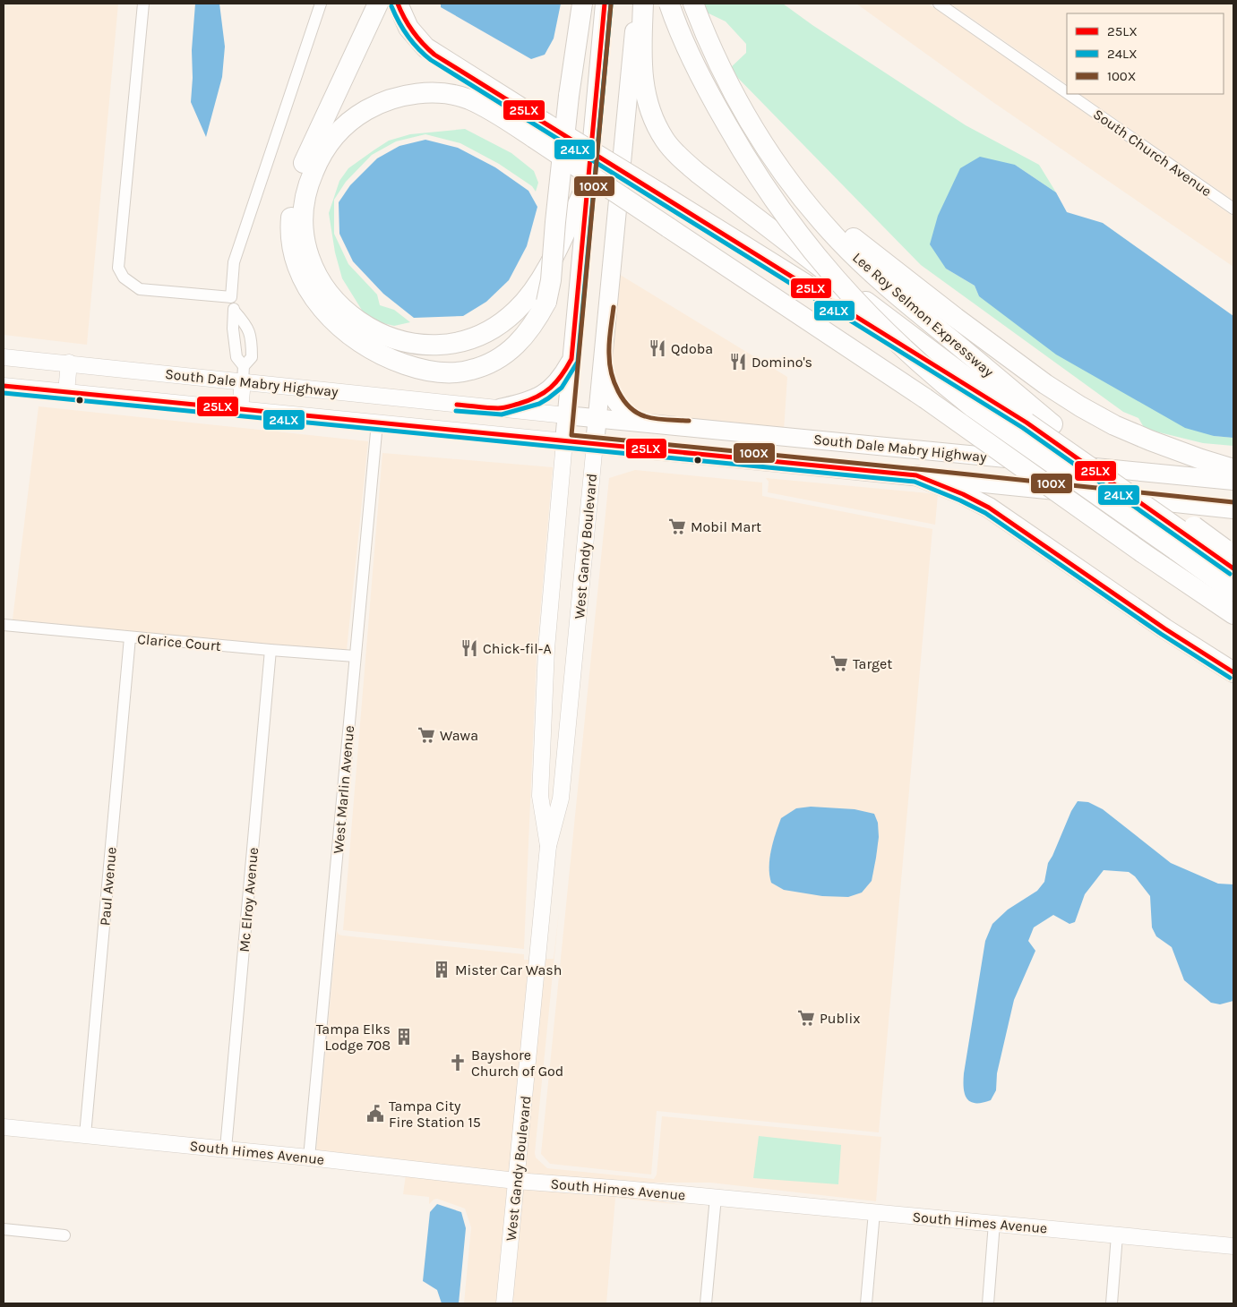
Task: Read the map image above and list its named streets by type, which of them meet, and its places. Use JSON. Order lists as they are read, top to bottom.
{
  "streets": {
    "highway": ["Lee Roy Selmon Expressway"],
    "main road": ["South Dale Mabry Highway", "West Gandy Boulevard", "South Himes Avenue"],
    "street": [
      "South Church Avenue",
      "Clarice Court",
      "West Marlin Avenue",
      "Paul Avenue",
      "Mc Elroy Avenue"
    ]
  },
  "crossings": [
    ["South Dale Mabry Highway", "West Gandy Boulevard"],
    ["South Dale Mabry Highway", "West Marlin Avenue"],
    ["West Gandy Boulevard", "South Himes Avenue"],
    ["Clarice Court", "West Marlin Avenue"],
    ["Clarice Court", "Paul Avenue"],
    ["Clarice Court", "Mc Elroy Avenue"],
    ["West Marlin Avenue", "South Himes Avenue"],
    ["Paul Avenue", "South Himes Avenue"],
    ["Mc Elroy Avenue", "South Himes Avenue"]
  ],
  "places": {
    "restaurant": ["Qdoba", "Domino's", "Chick-fil-A"],
    "supermarket": [
      "Mobil Mart",
      "Target",
      "Wawa",
      "Publix"
    ],
    "building": ["Mister Car Wash", "Tampa Elks Lodge 708"],
    "church": ["Bayshore Church of God"],
    "public building": ["Tampa City Fire Station 15"]
  },
  "lines": ["transit line 25LX", "transit line 24LX", "transit line 100X"],
  "legend": ["25LX", "24LX", "100X"]
}
